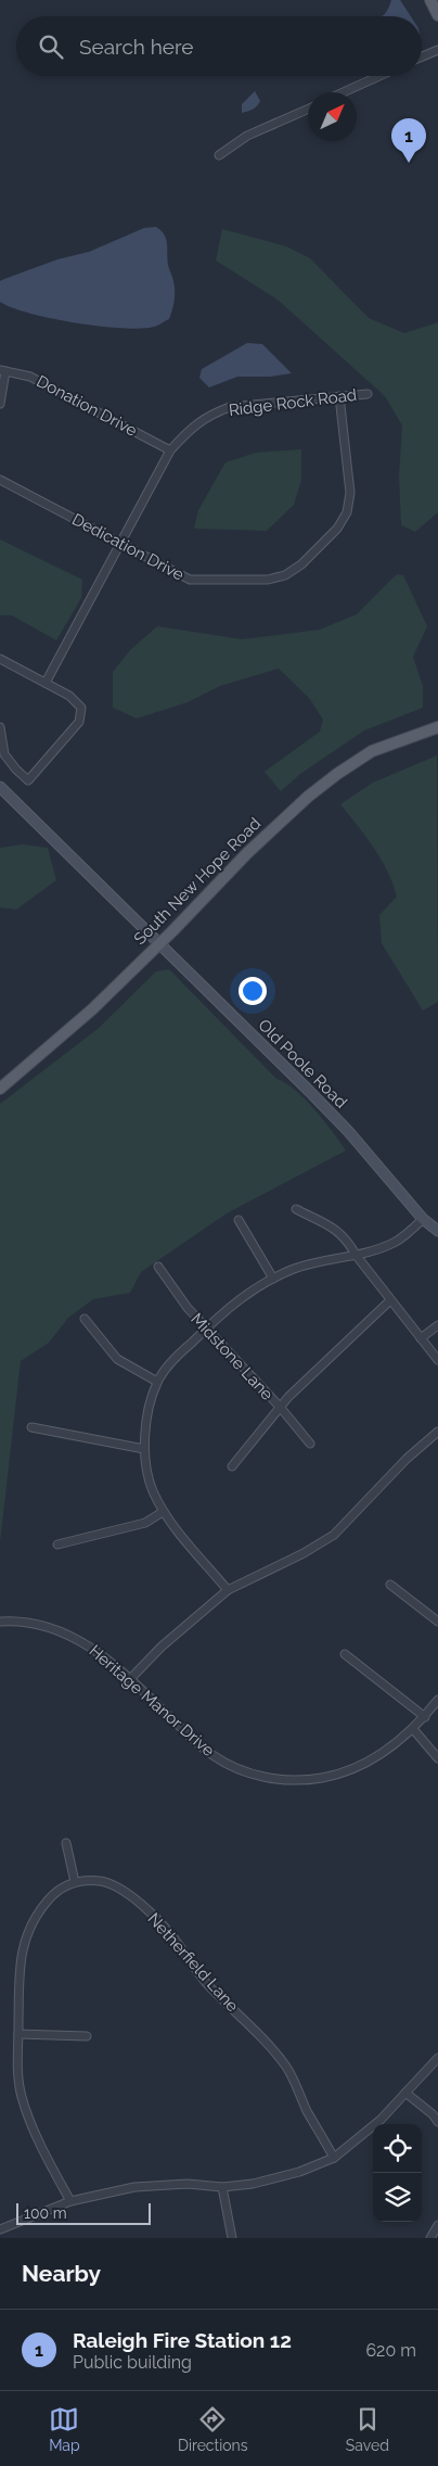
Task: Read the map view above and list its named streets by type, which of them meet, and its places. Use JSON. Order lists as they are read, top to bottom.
{
  "streets": {
    "main road": ["South New Hope Road"],
    "street": [
      "Ridge Rock Road",
      "Donation Drive",
      "Dedication Drive",
      "Old Poole Road",
      "Midstone Lane",
      "Heritage Manor Drive",
      "Netherfield Lane"
    ]
  },
  "crossings": [
    ["Ridge Rock Road", "Donation Drive"],
    ["Ridge Rock Road", "Dedication Drive"],
    ["South New Hope Road", "Old Poole Road"]
  ],
  "scale_bar": "100 m",
  "north": "top right",
  "page": {
    "search": "Search here",
    "pins": "1",
    "scale": "100 m",
    "heading": "Nearby",
    "list": [
      {
        "mark": "1",
        "name": "Raleigh Fire Station 12",
        "note": "Public building",
        "value": "620 m"
      }
    ],
    "nav": ["Map", "Directions", "Saved"]
  }
}
